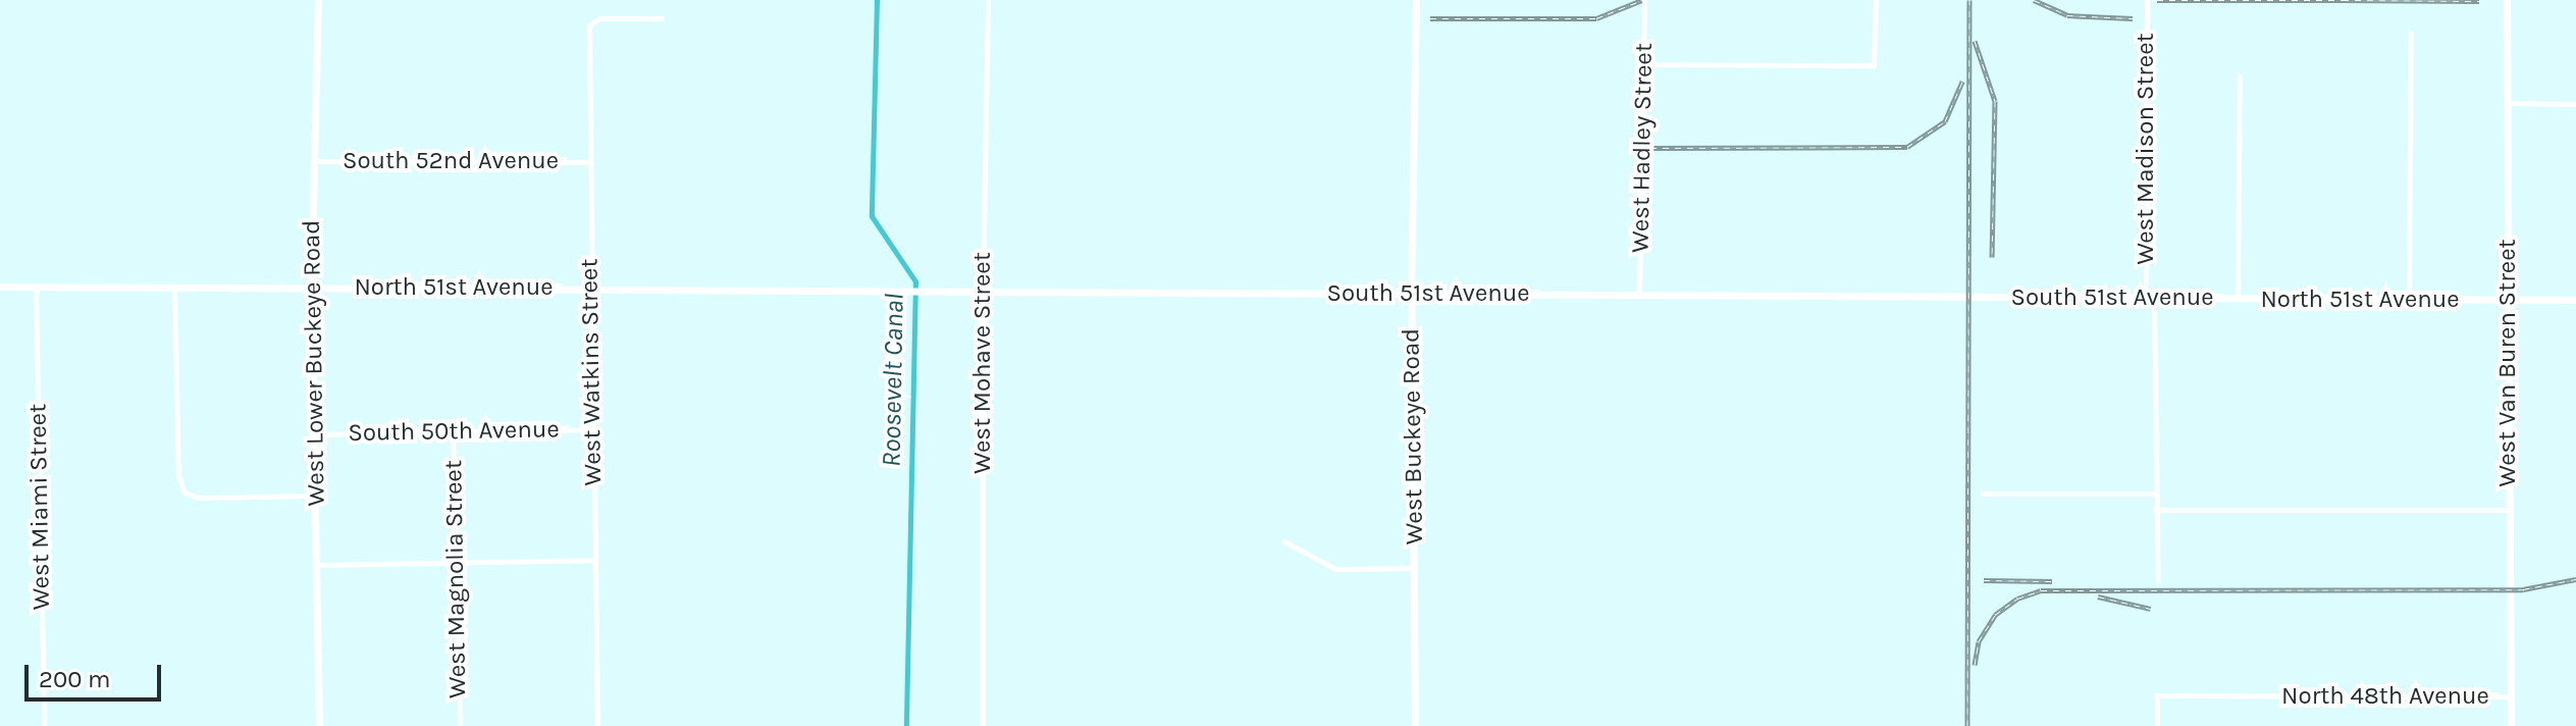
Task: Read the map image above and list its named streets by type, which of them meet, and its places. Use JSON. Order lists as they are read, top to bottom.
{
  "streets": {
    "main road": [
      "North 51st Avenue",
      "South 51st Avenue",
      "West Lower Buckeye Road",
      "West Van Buren Street",
      "West Buckeye Road"
    ],
    "street": [
      "West Hadley Street",
      "West Madison Street",
      "South 52nd Avenue",
      "West Mohave Street",
      "West Watkins Street",
      "South 50th Avenue",
      "West Miami Street",
      "West Magnolia Street",
      "North 48th Avenue"
    ]
  },
  "crossings": [
    ["West Hadley Street", "South 51st Avenue"],
    ["West Madison Street", "South 51st Avenue"],
    ["South 52nd Avenue", "West Lower Buckeye Road"],
    ["South 52nd Avenue", "West Watkins Street"],
    ["North 51st Avenue", "South 51st Avenue"],
    ["North 51st Avenue", "West Lower Buckeye Road"],
    ["North 51st Avenue", "West Van Buren Street"],
    ["North 51st Avenue", "West Watkins Street"],
    ["North 51st Avenue", "West Miami Street"],
    ["South 51st Avenue", "West Mohave Street"],
    ["South 51st Avenue", "West Buckeye Road"],
    ["West Lower Buckeye Road", "South 50th Avenue"],
    ["West Van Buren Street", "North 48th Avenue"],
    ["West Watkins Street", "South 50th Avenue"],
    ["South 50th Avenue", "West Magnolia Street"]
  ],
  "water": ["Roosevelt Canal"],
  "scale_bar": "200 m"
}
